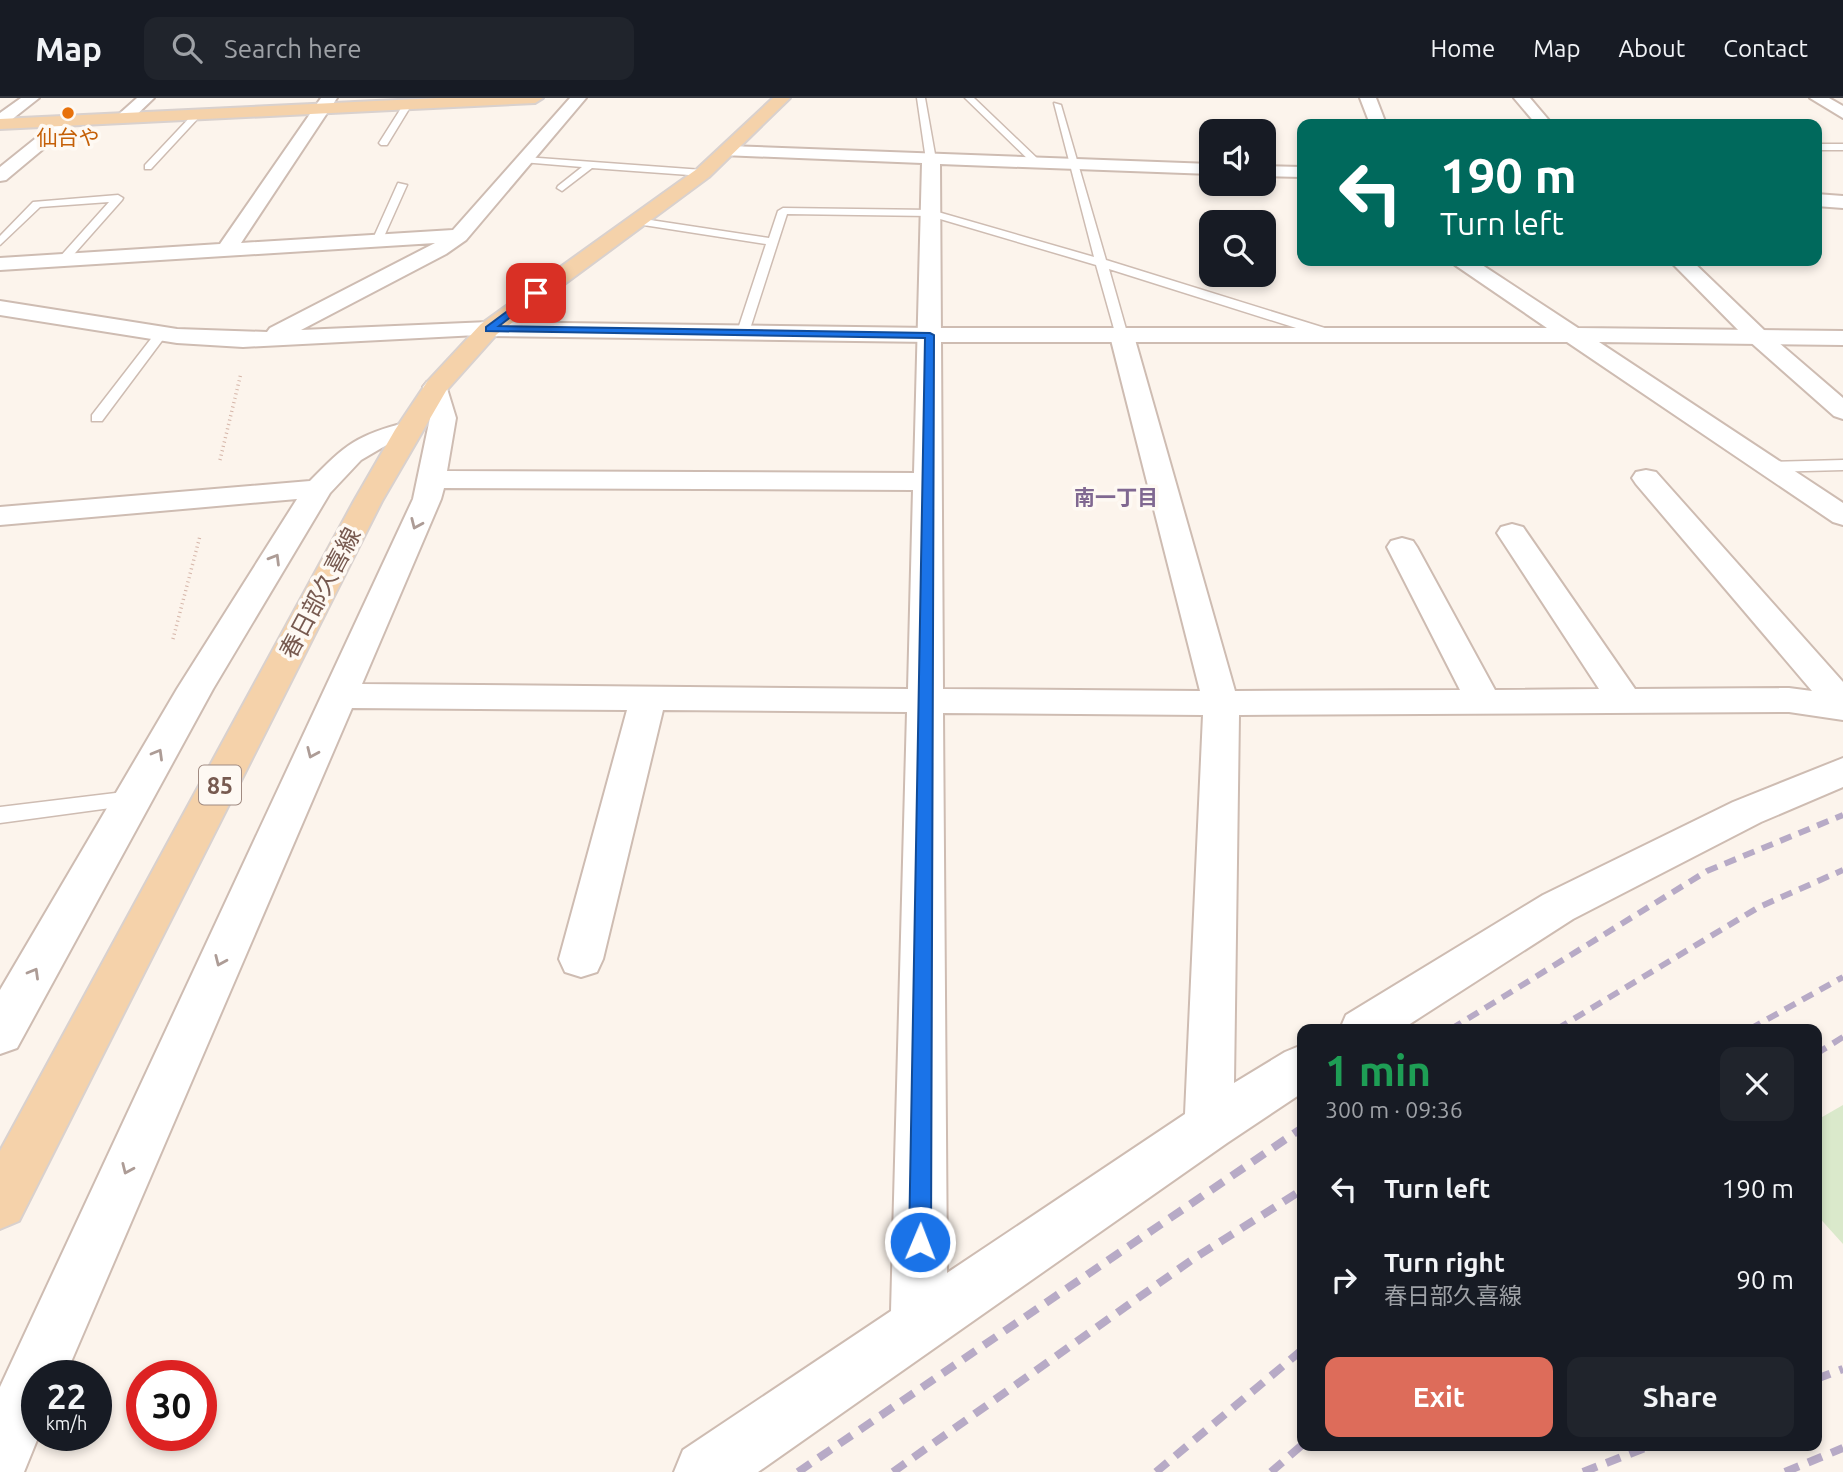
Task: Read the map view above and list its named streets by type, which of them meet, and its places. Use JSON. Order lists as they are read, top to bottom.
{
  "streets": {
    "main road": ["春日部久喜線", "85"]
  },
  "districts": ["南一丁目"],
  "places": ["仙台や"],
  "page": {
    "header": "Map",
    "search": "Search here",
    "nav": [
      "Home",
      "Map",
      "About",
      "Contact"
    ],
    "turn": ["190 m", "Turn left"],
    "heading": ["1 min", "300 m · 09:36"],
    "list": [
      {
        "name": "Turn left",
        "value": "190 m"
      },
      {
        "name": "Turn right",
        "note": "春日部久喜線",
        "value": "90 m"
      }
    ],
    "buttons": ["Exit", "Share"],
    "speed": "22 km/h",
    "limit": "30"
  }
}
